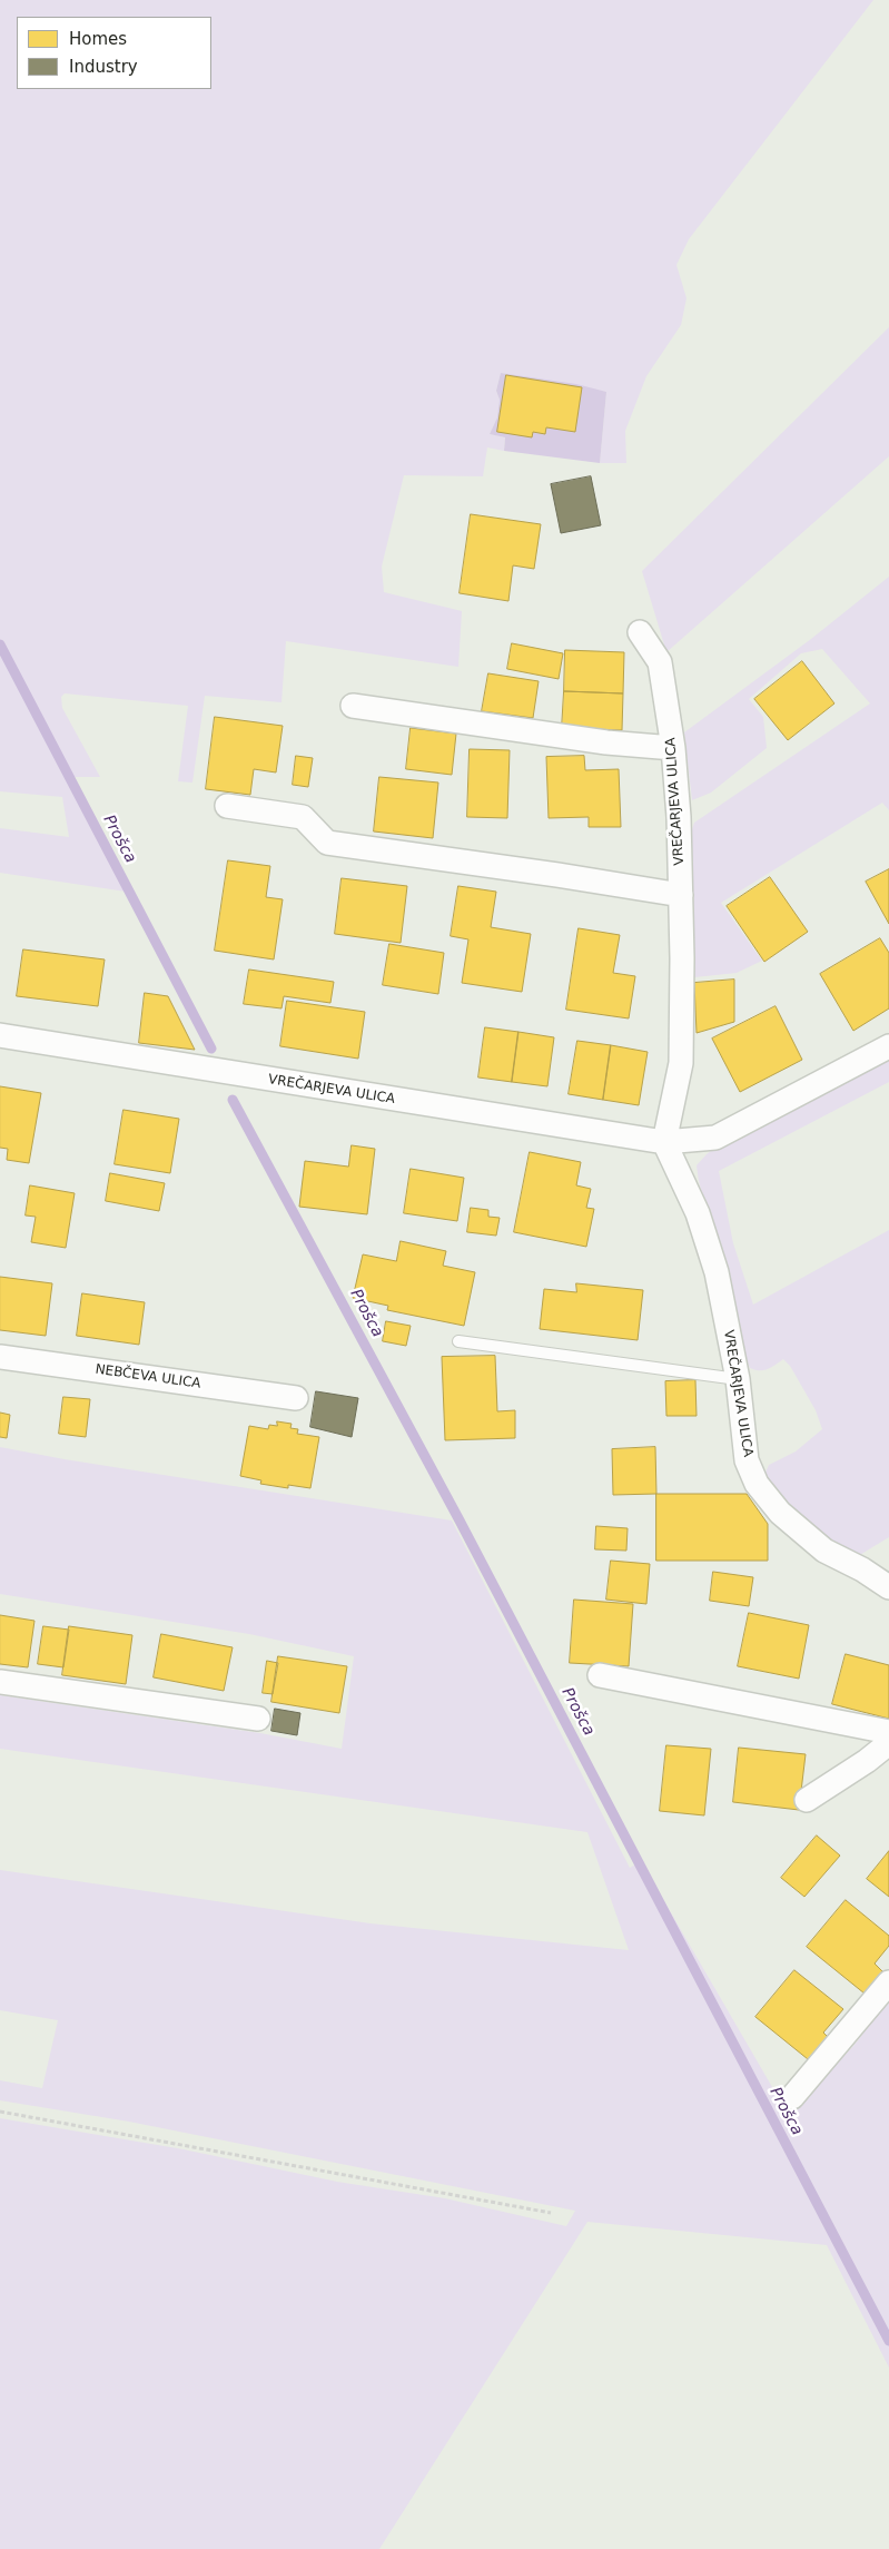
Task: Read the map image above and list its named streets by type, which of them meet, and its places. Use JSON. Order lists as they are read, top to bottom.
{
  "streets": {
    "street": ["VREČARJEVA ULICA", "NEBČEVA ULICA"]
  },
  "water": ["Prošca"],
  "legend": ["Homes", "Industry"]
}
